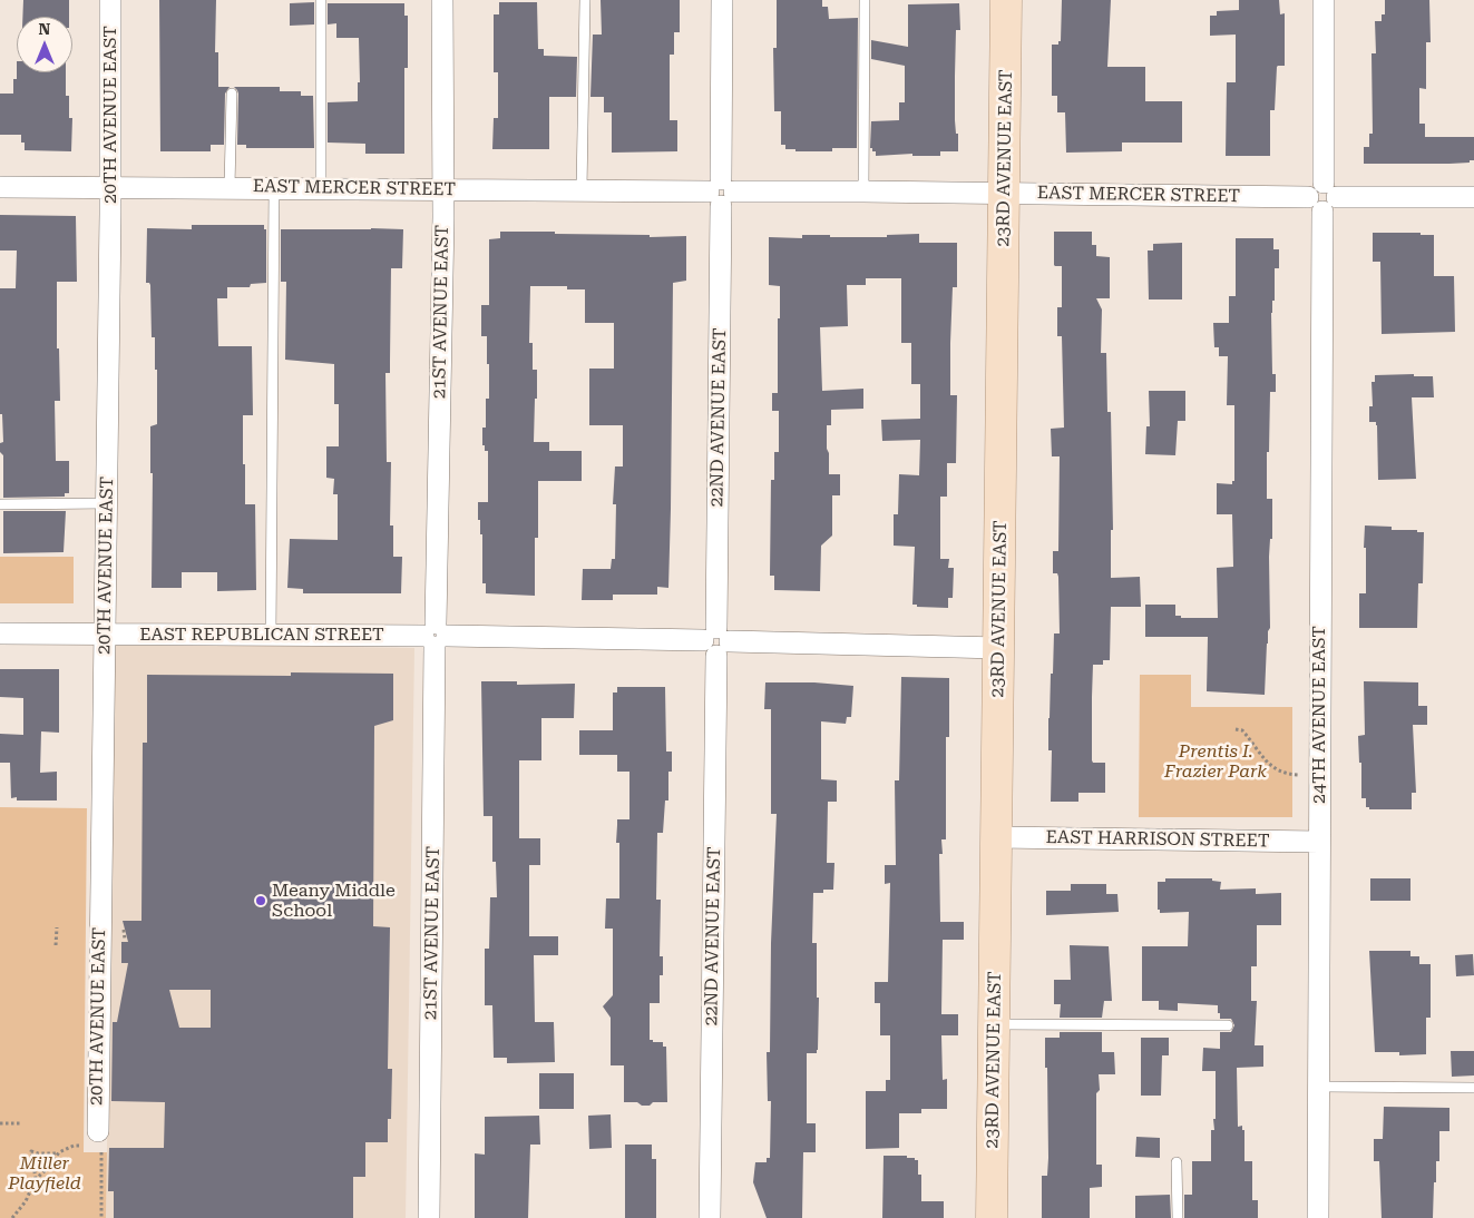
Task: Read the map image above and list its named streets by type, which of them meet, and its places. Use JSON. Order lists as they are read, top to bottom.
{
  "streets": {
    "main road": ["23RD AVENUE EAST"],
    "street": [
      "20TH AVENUE EAST",
      "EAST MERCER STREET",
      "21ST AVENUE EAST",
      "22ND AVENUE EAST",
      "EAST REPUBLICAN STREET",
      "24TH AVENUE EAST",
      "EAST HARRISON STREET"
    ]
  },
  "crossings": [
    ["20TH AVENUE EAST", "EAST MERCER STREET"],
    ["20TH AVENUE EAST", "EAST REPUBLICAN STREET"],
    ["23RD AVENUE EAST", "EAST MERCER STREET"],
    ["23RD AVENUE EAST", "EAST REPUBLICAN STREET"],
    ["23RD AVENUE EAST", "EAST HARRISON STREET"],
    ["EAST MERCER STREET", "21ST AVENUE EAST"],
    ["EAST MERCER STREET", "22ND AVENUE EAST"],
    ["EAST MERCER STREET", "24TH AVENUE EAST"],
    ["21ST AVENUE EAST", "EAST REPUBLICAN STREET"],
    ["22ND AVENUE EAST", "EAST REPUBLICAN STREET"],
    ["24TH AVENUE EAST", "EAST HARRISON STREET"]
  ],
  "parks": ["Prentis I. Frazier Park", "Miller Playfield"],
  "places": ["Meany Middle School"],
  "north": "top"
}
